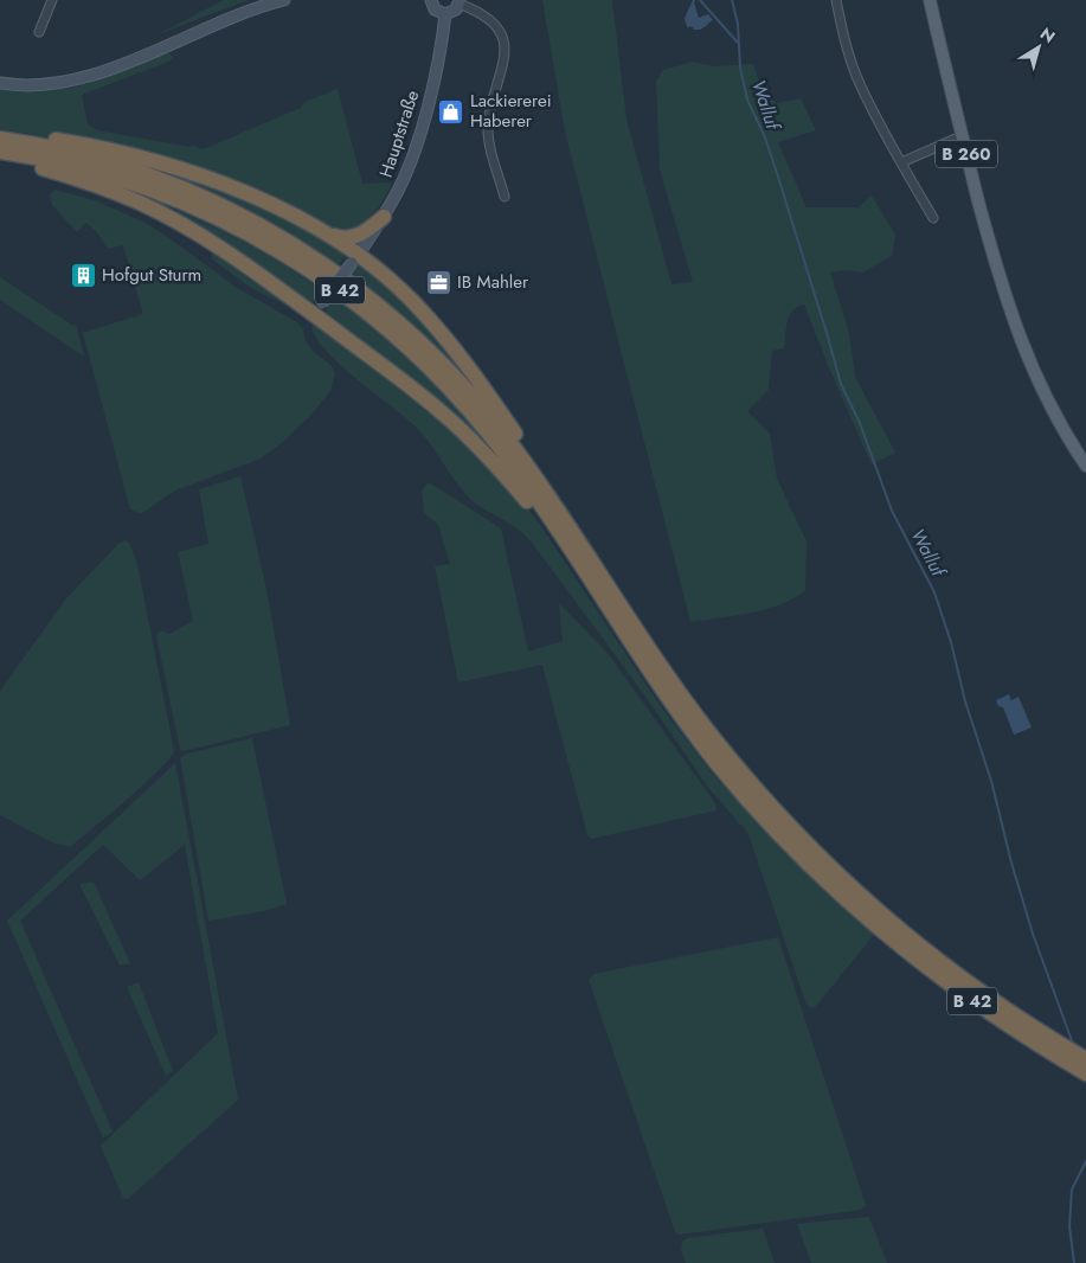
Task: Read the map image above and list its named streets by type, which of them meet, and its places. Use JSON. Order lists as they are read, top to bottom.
{
  "streets": {
    "highway": ["B 42"],
    "main road": ["Hauptstraße", "B 260"]
  },
  "water": ["Walluf"],
  "places": {
    "shop": ["Lackiererei Haberer"],
    "building": ["Hofgut Sturm"],
    "office": ["IB Mahler"]
  },
  "north": "top right"
}
